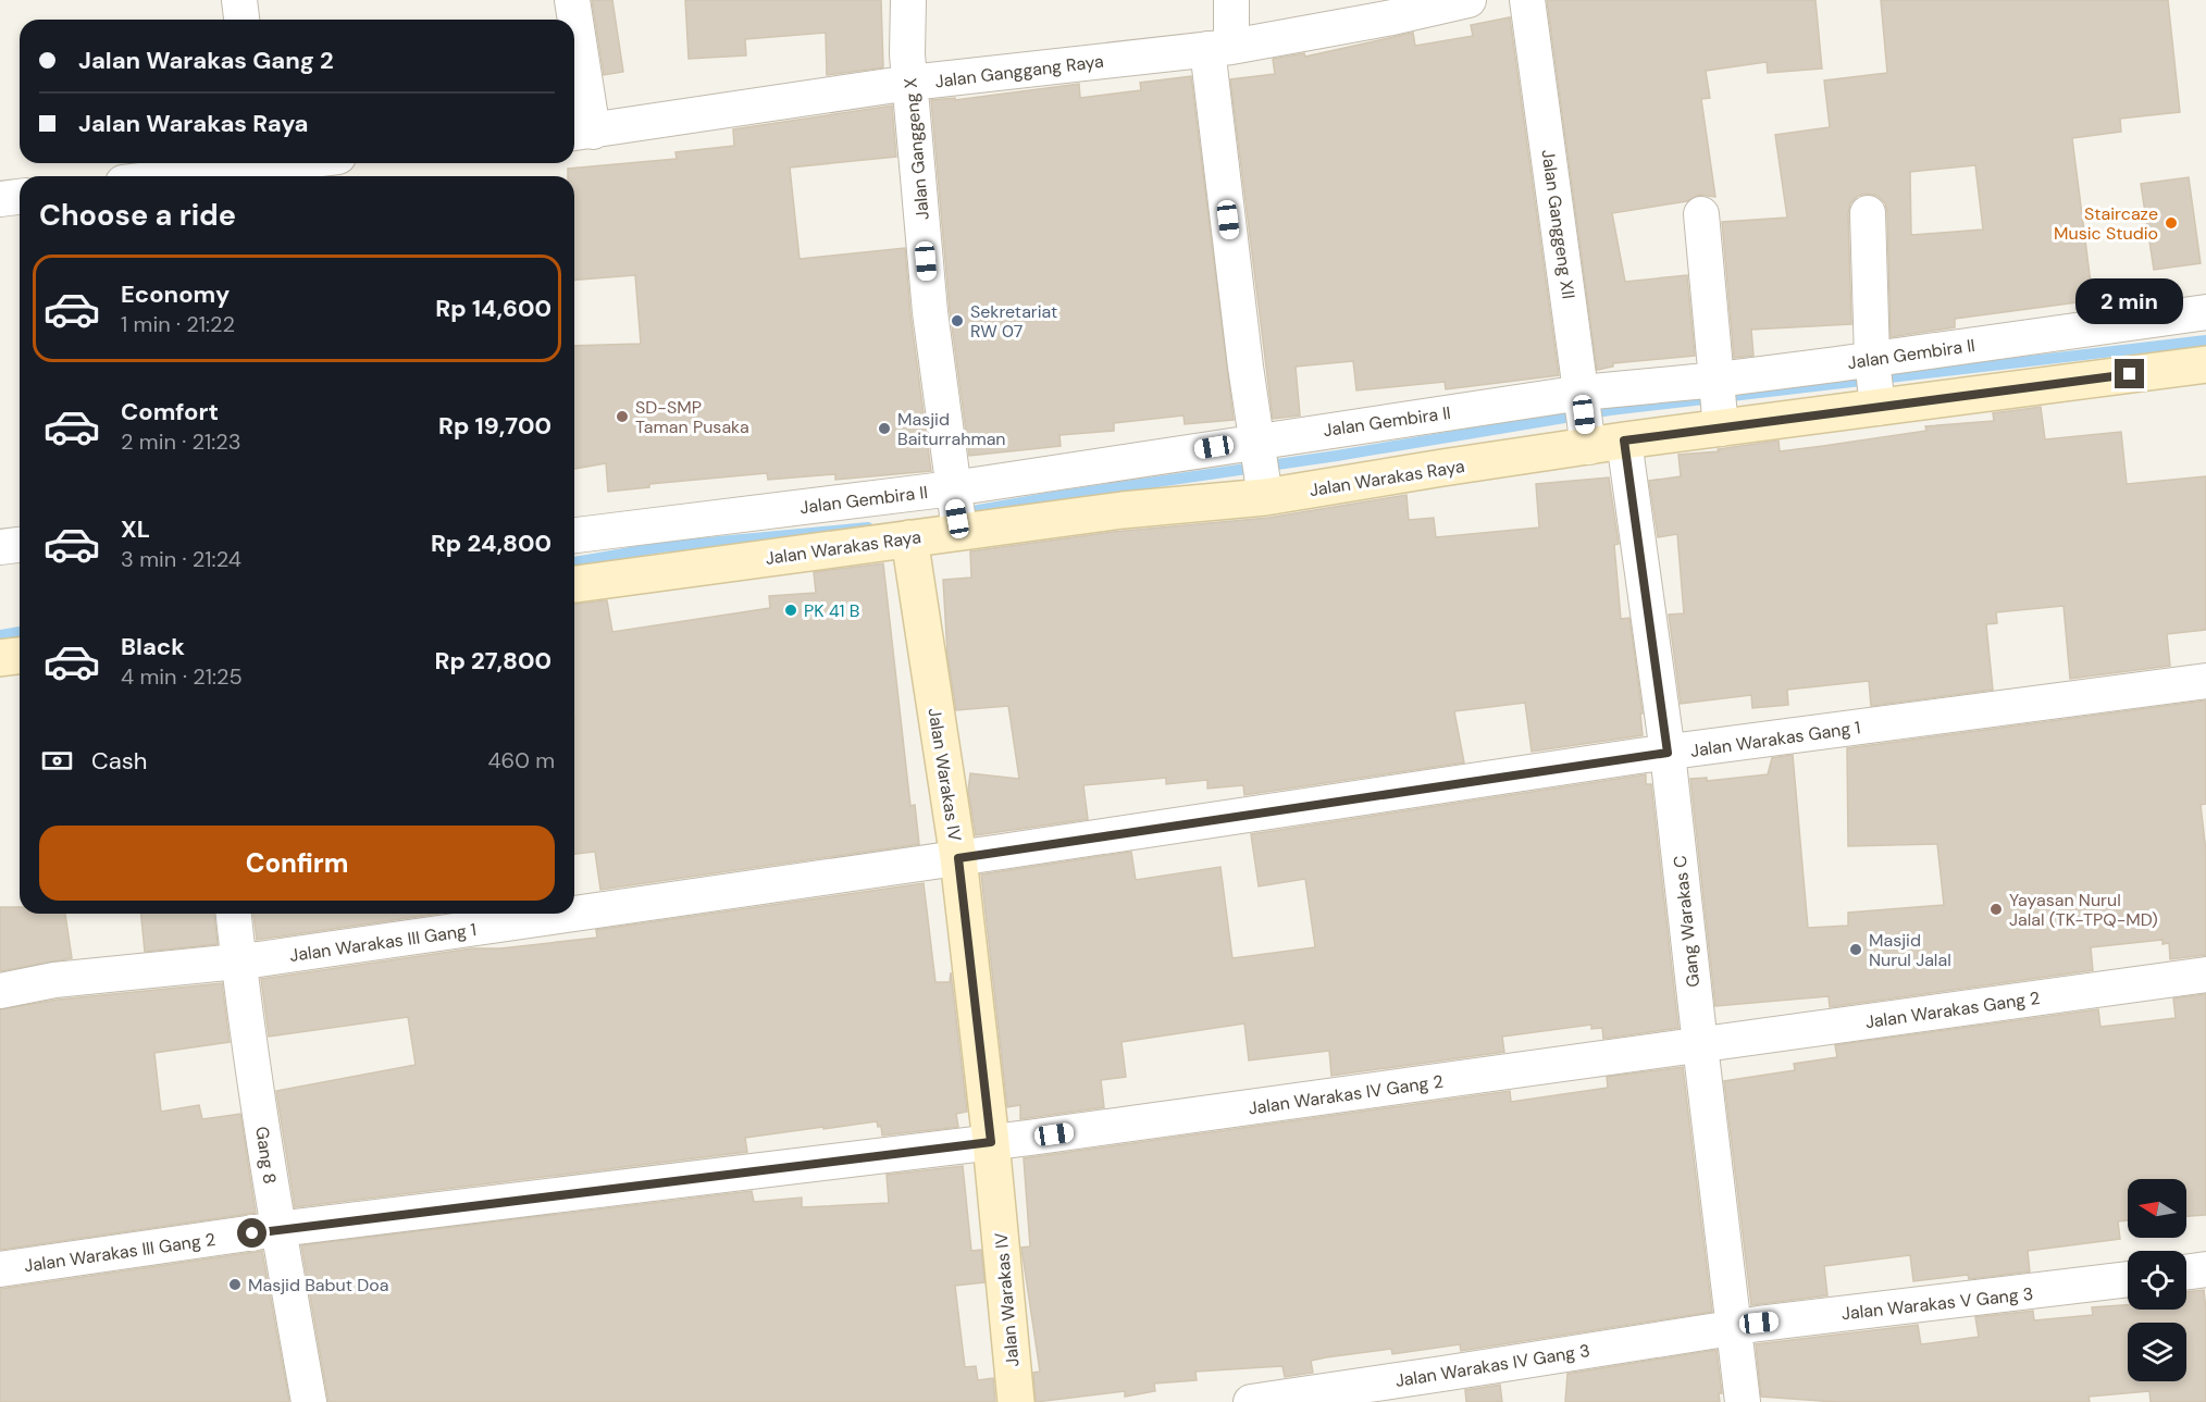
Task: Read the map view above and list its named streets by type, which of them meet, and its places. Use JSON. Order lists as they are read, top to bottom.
{
  "streets": {
    "street": [
      "Jalan Ganggang Raya",
      "Jalan Ganggeng X",
      "Jalan Ganggeng XII",
      "Jalan Gembira II",
      "Jalan Warakas Raya",
      "Jalan Warakas Gang 1",
      "Jalan Warakas IV",
      "Gang Warakas C",
      "Jalan Warakas III Gang 1",
      "Jalan Warakas Gang 2",
      "Jalan Warakas IV Gang 2",
      "Gang 8",
      "Jalan Warakas III Gang 2",
      "Jalan Warakas V Gang 3",
      "Jalan Warakas IV Gang 3"
    ]
  },
  "crossings": [
    ["Jalan Ganggang Raya", "Jalan Ganggeng X"],
    ["Jalan Ganggeng X", "Jalan Gembira II"],
    ["Jalan Ganggeng X", "Jalan Warakas Raya"],
    ["Jalan Ganggeng XII", "Jalan Gembira II"],
    ["Jalan Ganggeng XII", "Jalan Warakas Raya"],
    ["Jalan Gembira II", "Jalan Warakas Raya"],
    ["Jalan Warakas Raya", "Jalan Warakas IV"],
    ["Jalan Warakas Raya", "Gang Warakas C"],
    ["Jalan Warakas Gang 1", "Jalan Warakas IV"],
    ["Jalan Warakas Gang 1", "Gang Warakas C"],
    ["Jalan Warakas Gang 1", "Jalan Warakas III Gang 1"],
    ["Jalan Warakas IV", "Jalan Warakas III Gang 1"],
    ["Jalan Warakas IV", "Jalan Warakas IV Gang 2"],
    ["Gang Warakas C", "Jalan Warakas Gang 2"],
    ["Gang Warakas C", "Jalan Warakas IV Gang 2"],
    ["Gang Warakas C", "Jalan Warakas V Gang 3"],
    ["Gang Warakas C", "Jalan Warakas IV Gang 3"],
    ["Jalan Warakas III Gang 1", "Gang 8"],
    ["Jalan Warakas Gang 2", "Jalan Warakas IV Gang 2"],
    ["Gang 8", "Jalan Warakas III Gang 2"],
    ["Jalan Warakas V Gang 3", "Jalan Warakas IV Gang 3"]
  ],
  "places": [
    "Staircaze Music Studio",
    "Sekretariat RW 07",
    "SD-SMP Taman Pusaka",
    "Masjid Baiturrahman",
    "PK 41 B",
    "Yayasan Nurul Jalal (TK-TPQ-MD)",
    "Masjid Nurul Jalal",
    "Masjid Babut Doa"
  ],
  "north": "left",
  "page": {
    "banner": ["Jalan Warakas Gang 2", "Jalan Warakas Raya"],
    "heading": "Choose a ride",
    "list": [
      {
        "name": "Economy",
        "note": "1 min · 21:22",
        "value": "Rp 14,600"
      },
      {
        "name": "Comfort",
        "note": "2 min · 21:23",
        "value": "Rp 19,700"
      },
      {
        "name": "XL",
        "note": "3 min · 21:24",
        "value": "Rp 24,800"
      },
      {
        "name": "Black",
        "note": "4 min · 21:25",
        "value": "Rp 27,800"
      }
    ],
    "bubble": "2 min",
    "pay": ["Cash", "460 m"],
    "buttons": "Confirm"
  }
}
